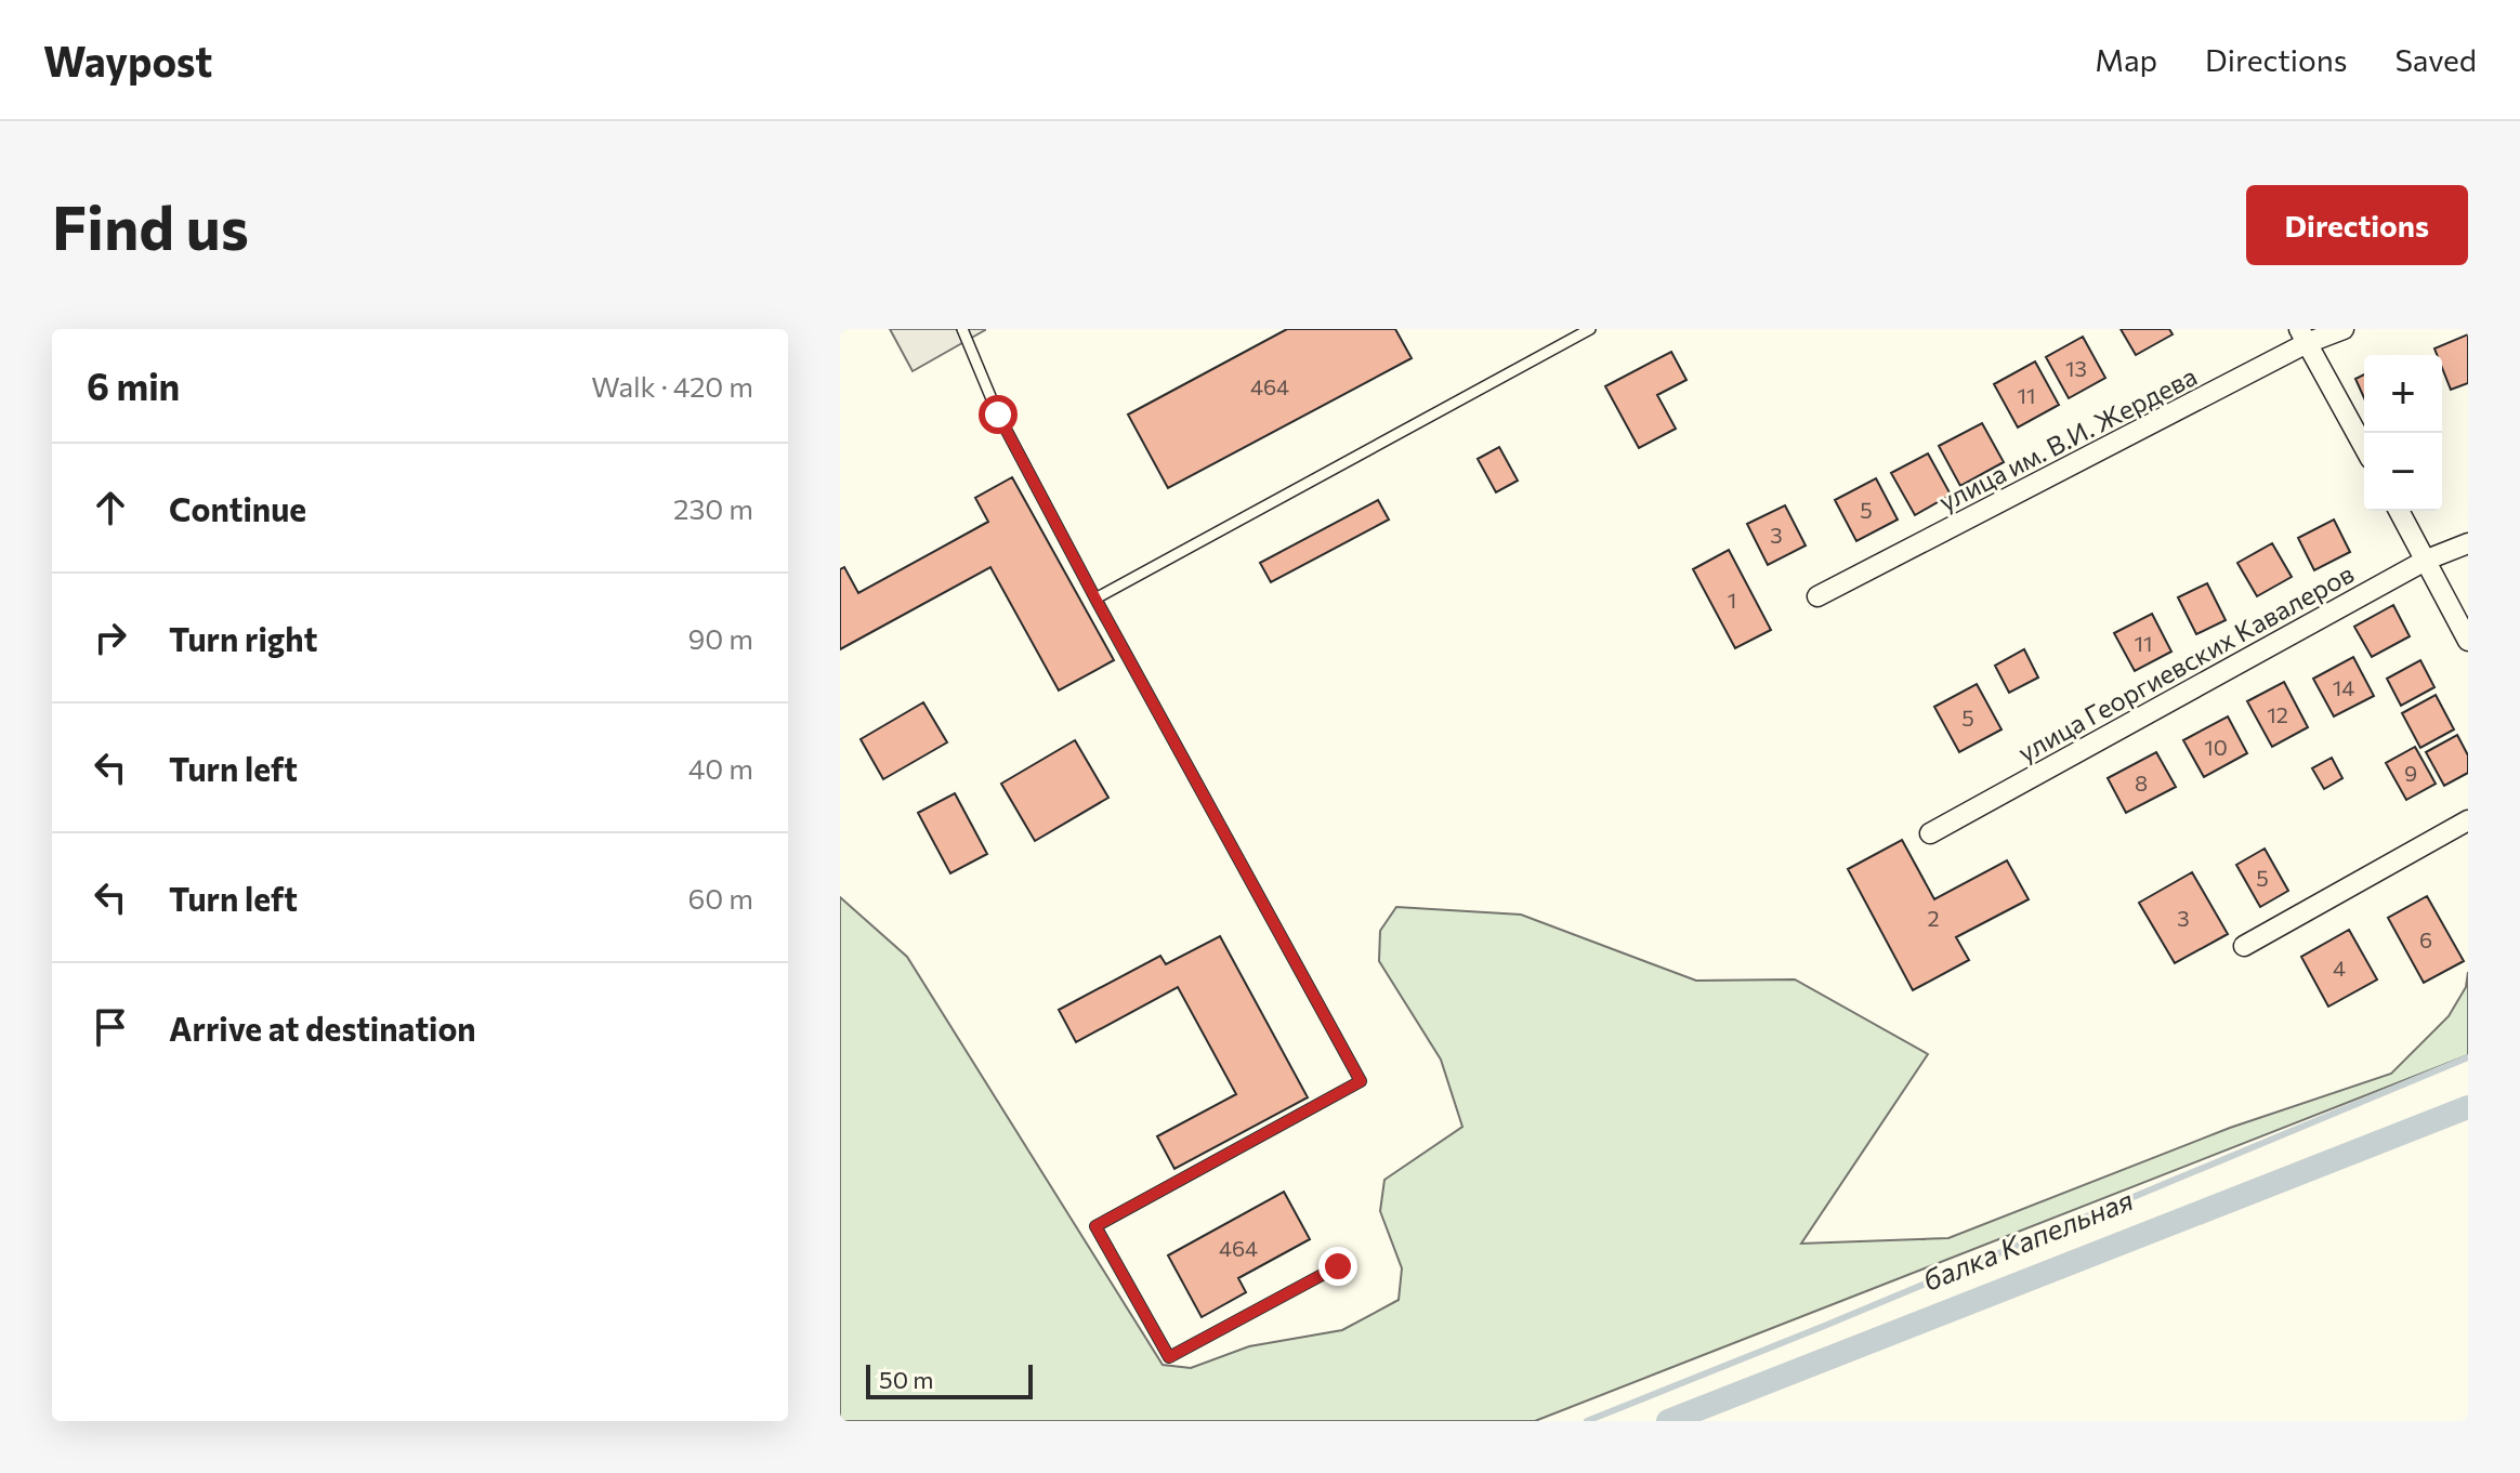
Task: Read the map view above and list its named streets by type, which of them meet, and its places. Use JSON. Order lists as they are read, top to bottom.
{
  "streets": {
    "street": ["улица им. В.И. Жердева", "улица Георгиевских Кавалеров"]
  },
  "water": ["балка Капельная"],
  "house_numbers": [
    "13",
    "464",
    "11",
    "5",
    "3",
    "1",
    "11",
    "14",
    "12",
    "5",
    "10",
    "9",
    "8",
    "5",
    "2",
    "3",
    "6",
    "4",
    "464"
  ],
  "scale_bar": "50 m",
  "page": {
    "header": "Waypost",
    "nav": ["Map", "Directions", "Saved"],
    "buttons": "Directions",
    "title": "Find us",
    "heading": ["6 min", "Walk · 420 m"],
    "map_buttons": ["+", "−"],
    "list": [
      ["Continue", "230 m"],
      ["Turn right", "90 m"],
      ["Turn left", "40 m"],
      ["Turn left", "60 m"],
      "Arrive at destination"
    ],
    "scale": "50 m"
  }
}
